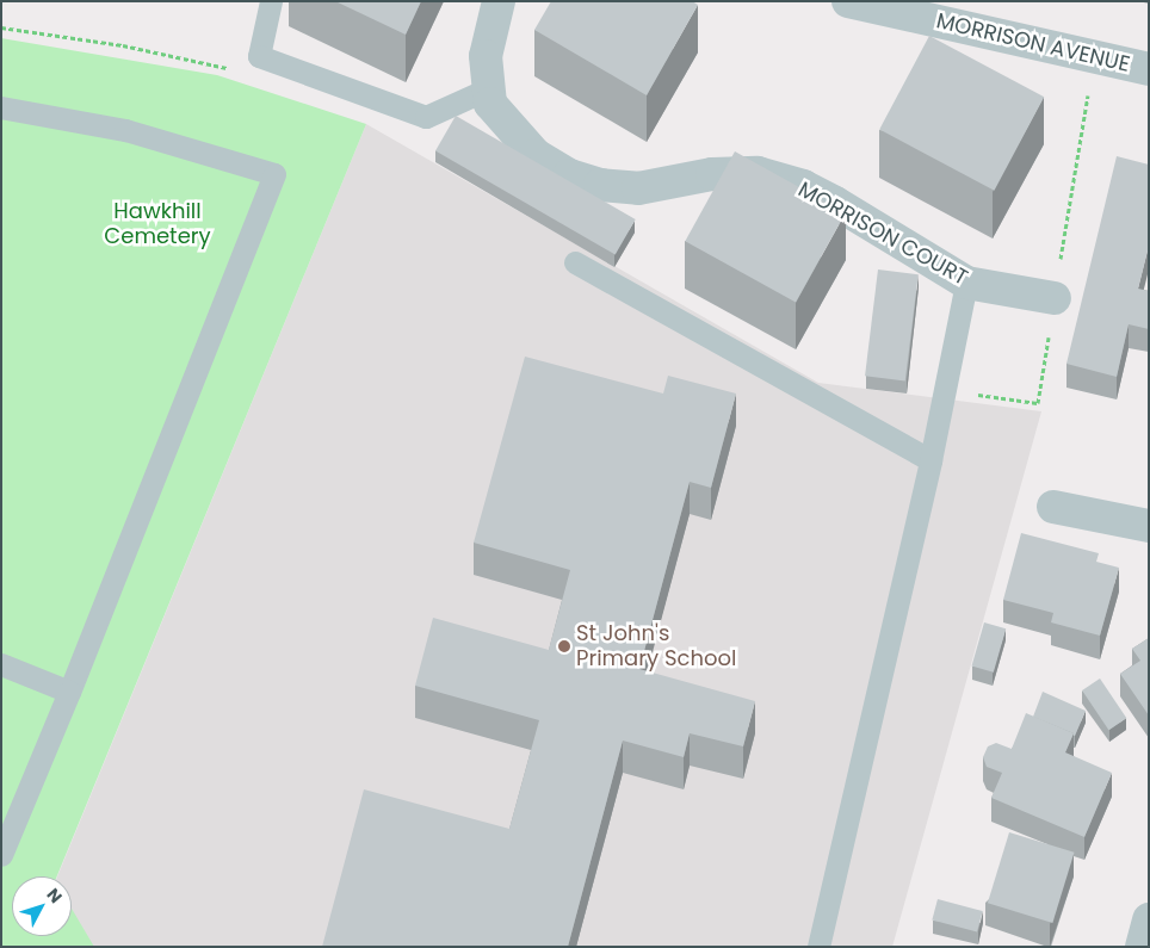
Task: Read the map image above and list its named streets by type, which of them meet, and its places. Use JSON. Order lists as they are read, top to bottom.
{
  "streets": {
    "street": ["MORRISON AVENUE", "MORRISON COURT"]
  },
  "parks": ["Hawkhill Cemetery"],
  "places": ["St John's Primary School"],
  "north": "top right"
}
